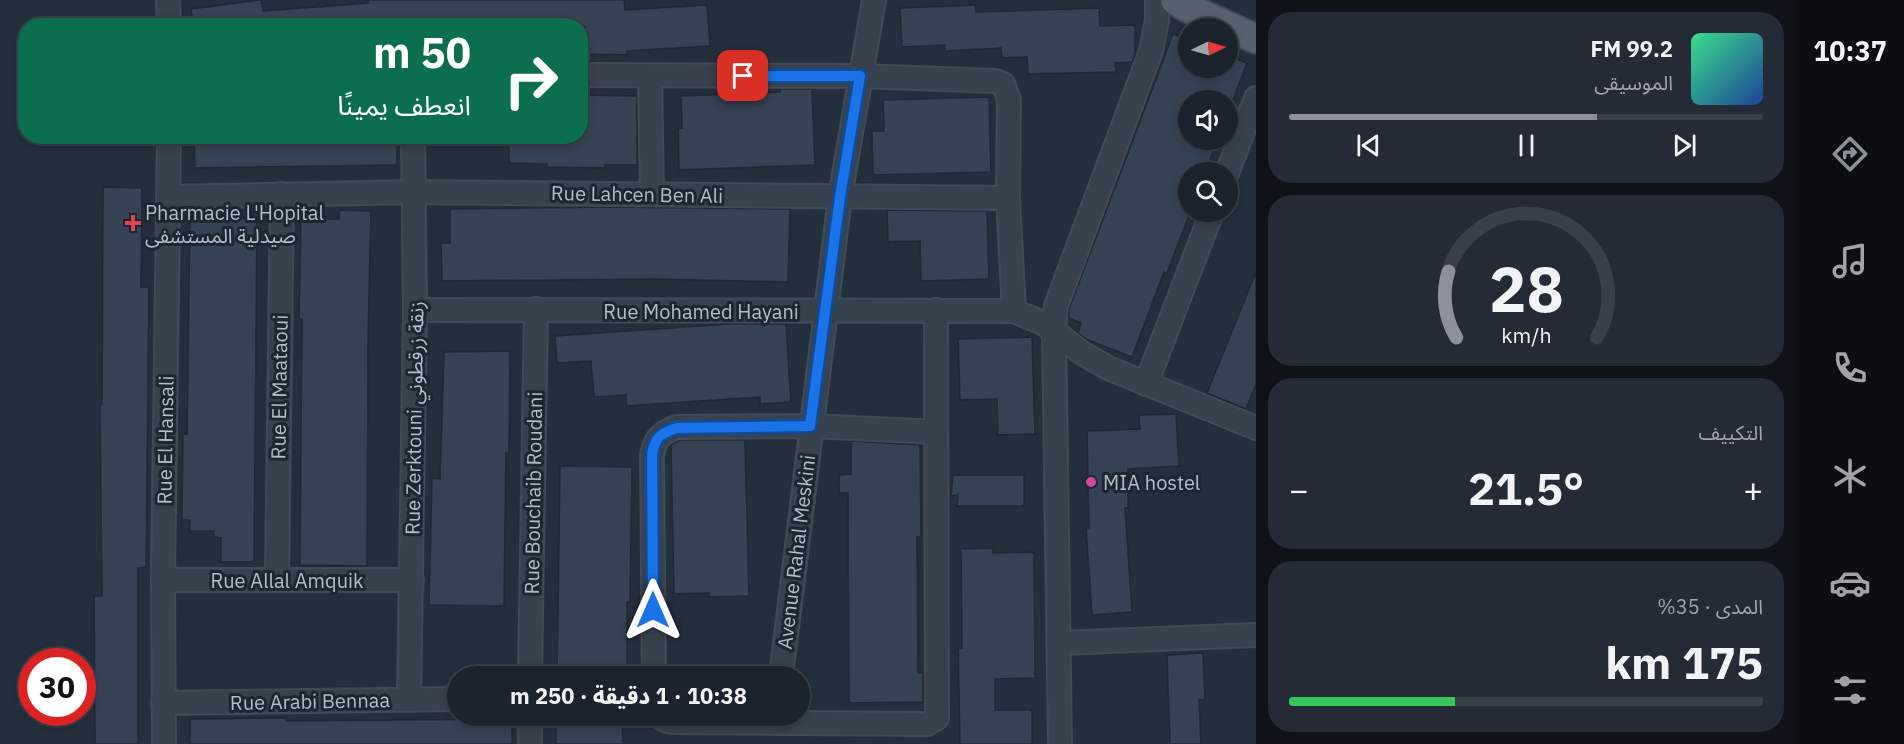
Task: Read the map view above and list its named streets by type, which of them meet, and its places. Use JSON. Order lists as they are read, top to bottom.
{
  "streets": {
    "street": [
      "Rue Lahcen Ben Ali",
      "Rue Mohamed Hayani",
      "Rue El Maataoui",
      "Rue Zerktouni زنقة زرقطوني",
      "Rue El Hansali",
      "Rue Bouchaib Roudani",
      "Avenue Rahal Meskini",
      "Rue Allal Amquik",
      "Rue Arabi Bennaa"
    ]
  },
  "crossings": [
    ["Rue Lahcen Ben Ali", "Rue El Maataoui"],
    ["Rue Lahcen Ben Ali", "Rue Zerktouni زنقة زرقطوني"],
    ["Rue Lahcen Ben Ali", "Rue El Hansali"],
    ["Rue Lahcen Ben Ali", "Avenue Rahal Meskini"],
    ["Rue Mohamed Hayani", "Rue Zerktouni زنقة زرقطوني"],
    ["Rue Mohamed Hayani", "Rue Bouchaib Roudani"],
    ["Rue Mohamed Hayani", "Avenue Rahal Meskini"],
    ["Rue El Maataoui", "Rue Allal Amquik"],
    ["Rue Zerktouni زنقة زرقطوني", "Rue Allal Amquik"],
    ["Rue Zerktouni زنقة زرقطوني", "Rue Arabi Bennaa"],
    ["Rue El Hansali", "Rue Allal Amquik"],
    ["Rue El Hansali", "Rue Arabi Bennaa"]
  ],
  "places": {
    "health": ["Pharmacie L'Hopital صيدلية المستشفى"],
    "other": ["MIA hostel"]
  },
  "north": "right",
  "page": {
    "tabs": "10:37",
    "turn": ["50 m", "انعطف يمينًا"],
    "song": ["99.2 FM", "الموسيقى"],
    "tile": [
      "التكييف",
      ["المدى · 35%", "175 km"]
    ],
    "heat": ["−", "21.5°", "+"],
    "limit": "30",
    "trip": "10:38 · 1 دقيقة · 250 m",
    "gauge": ["28", "km/h"]
  }
}
